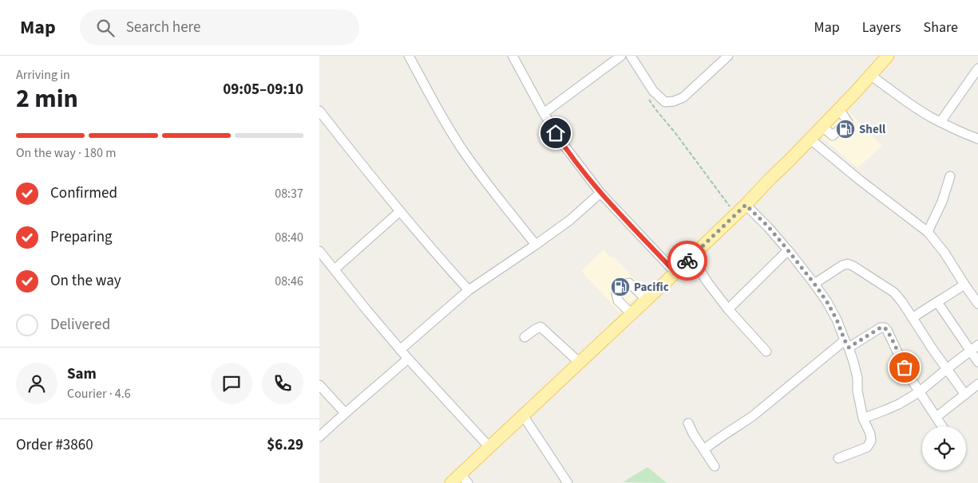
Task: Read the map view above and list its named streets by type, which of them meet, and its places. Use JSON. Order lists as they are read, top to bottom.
{
  "places": {
    "fuel station": ["Shell", "Pacific"]
  },
  "page": {
    "header": "Map",
    "search": "Search here",
    "nav": ["Map", "Layers", "Share"],
    "heading": ["2 min", "Arriving in", "09:05–09:10"],
    "panel": [
      "Sam",
      "Courier · 4.6",
      "Order #3860",
      "$6.29"
    ],
    "bar": "On the way · 180 m",
    "list": [
      ["Confirmed", "08:37"],
      ["Preparing", "08:40"],
      ["On the way", "08:46"],
      "Delivered"
    ]
  }
}
